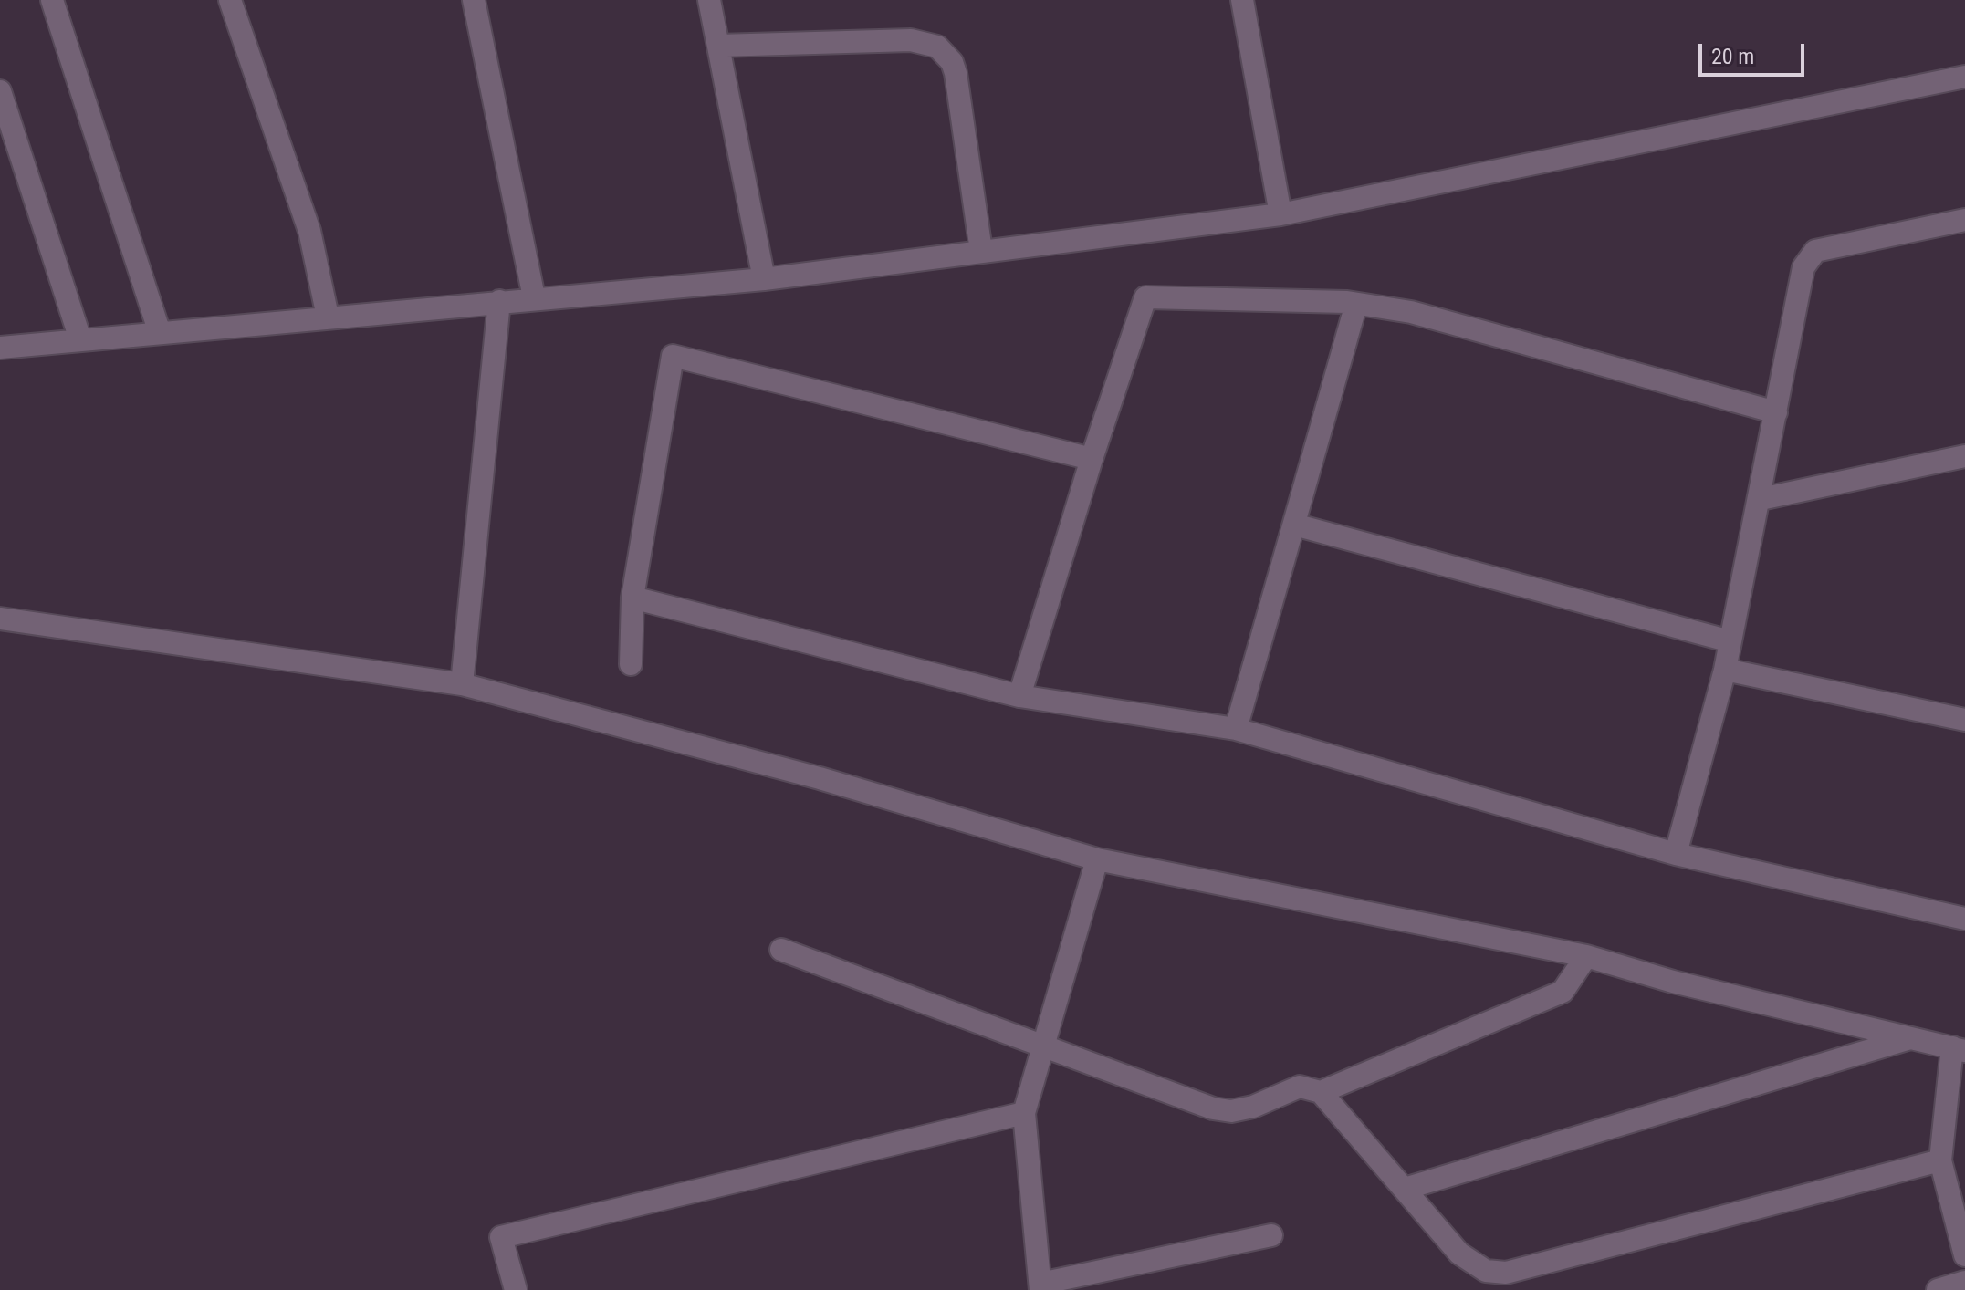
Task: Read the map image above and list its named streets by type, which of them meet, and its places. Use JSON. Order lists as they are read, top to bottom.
{
  "scale_bar": "20 m"
}
